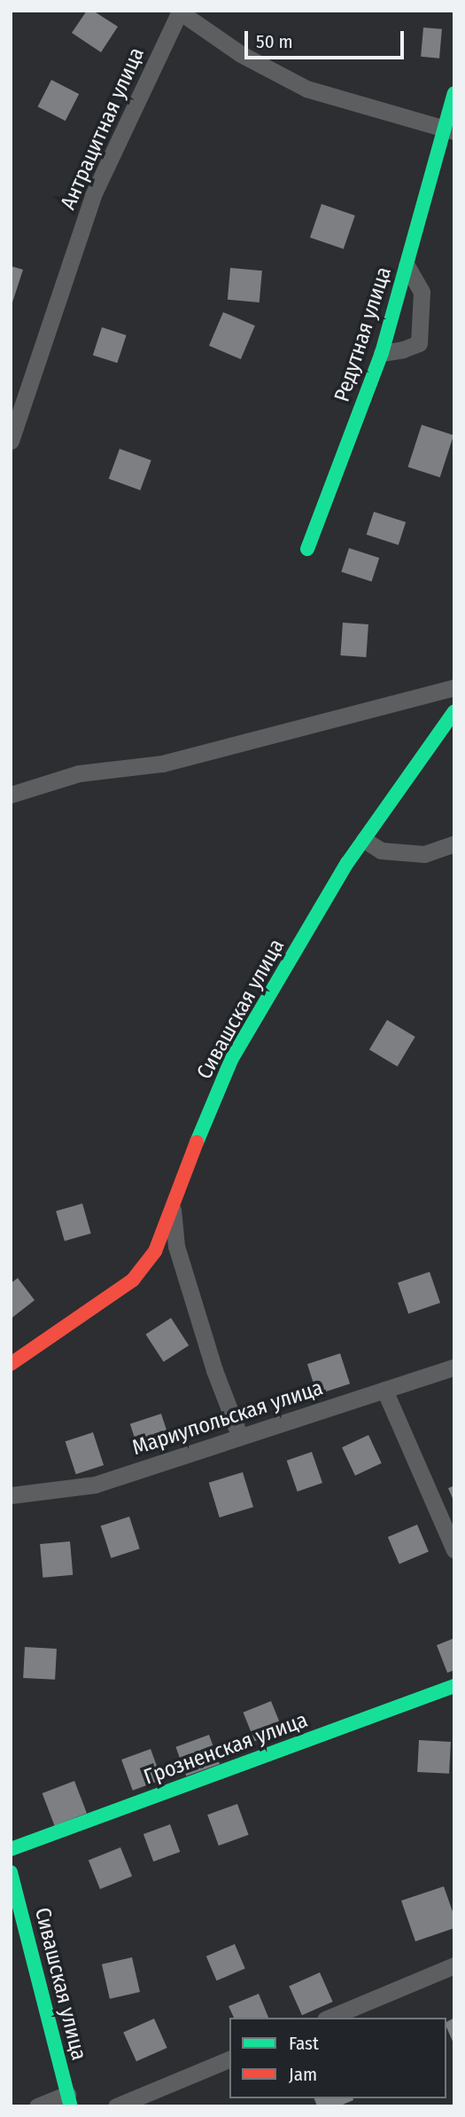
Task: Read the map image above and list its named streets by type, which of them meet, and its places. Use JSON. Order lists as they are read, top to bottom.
{
  "streets": {
    "street": [
      "Антрацитная улица",
      "Редутная улица",
      "Сивашская улица",
      "Мариупольская улица",
      "Грозненская улица"
    ]
  },
  "legend": ["Fast", "Jam"],
  "scale_bar": "50 m"
}
